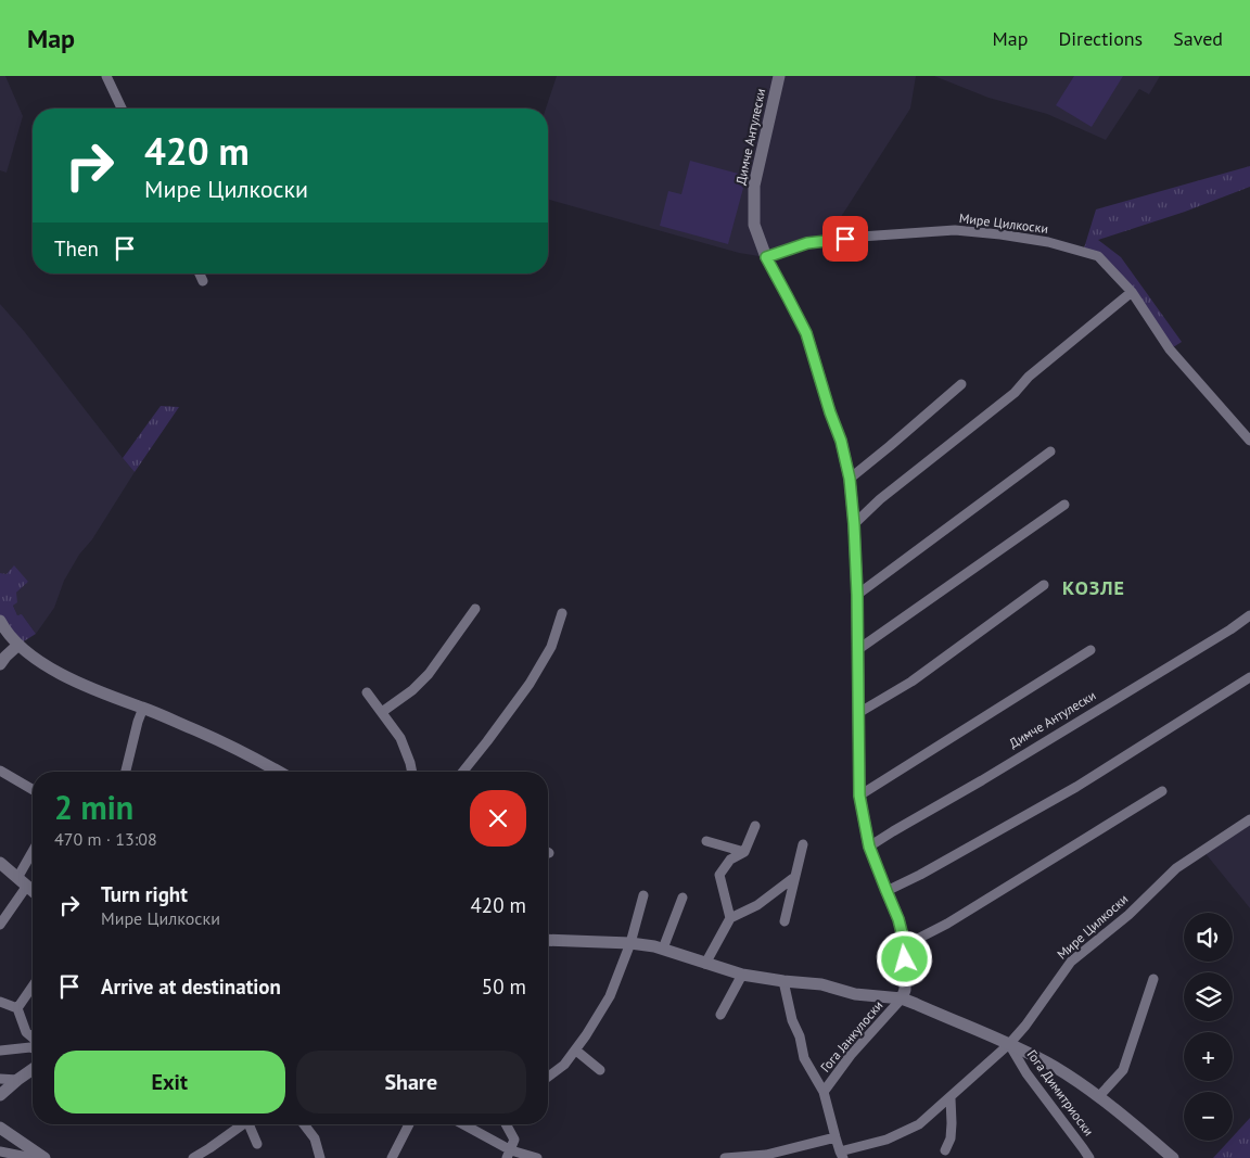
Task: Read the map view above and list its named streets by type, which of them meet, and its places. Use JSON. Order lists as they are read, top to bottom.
{
  "streets": {
    "street": [
      "Димче Антулески",
      "Мире Цилкоски",
      "Гога Јанкулоски",
      "Гога Димитриоски"
    ]
  },
  "crossings": [
    ["Димче Антулески", "Мире Цилкоски"],
    ["Димче Антулески", "Гога Јанкулоски"],
    ["Мире Цилкоски", "Гога Јанкулоски"],
    ["Мире Цилкоски", "Гога Димитриоски"]
  ],
  "districts": ["КОЗЛЕ"],
  "page": {
    "header": "Map",
    "nav": ["Map", "Directions", "Saved"],
    "turn": ["420 m", "Мире Цилкоски"],
    "then": "Then",
    "heading": ["2 min", "470 m · 13:08"],
    "list": [
      {
        "name": "Turn right",
        "note": "Мире Цилкоски",
        "value": "420 m"
      },
      {
        "name": "Arrive at destination",
        "value": "50 m"
      }
    ],
    "map_buttons": ["+", "−"],
    "buttons": ["Exit", "Share"]
  }
}
